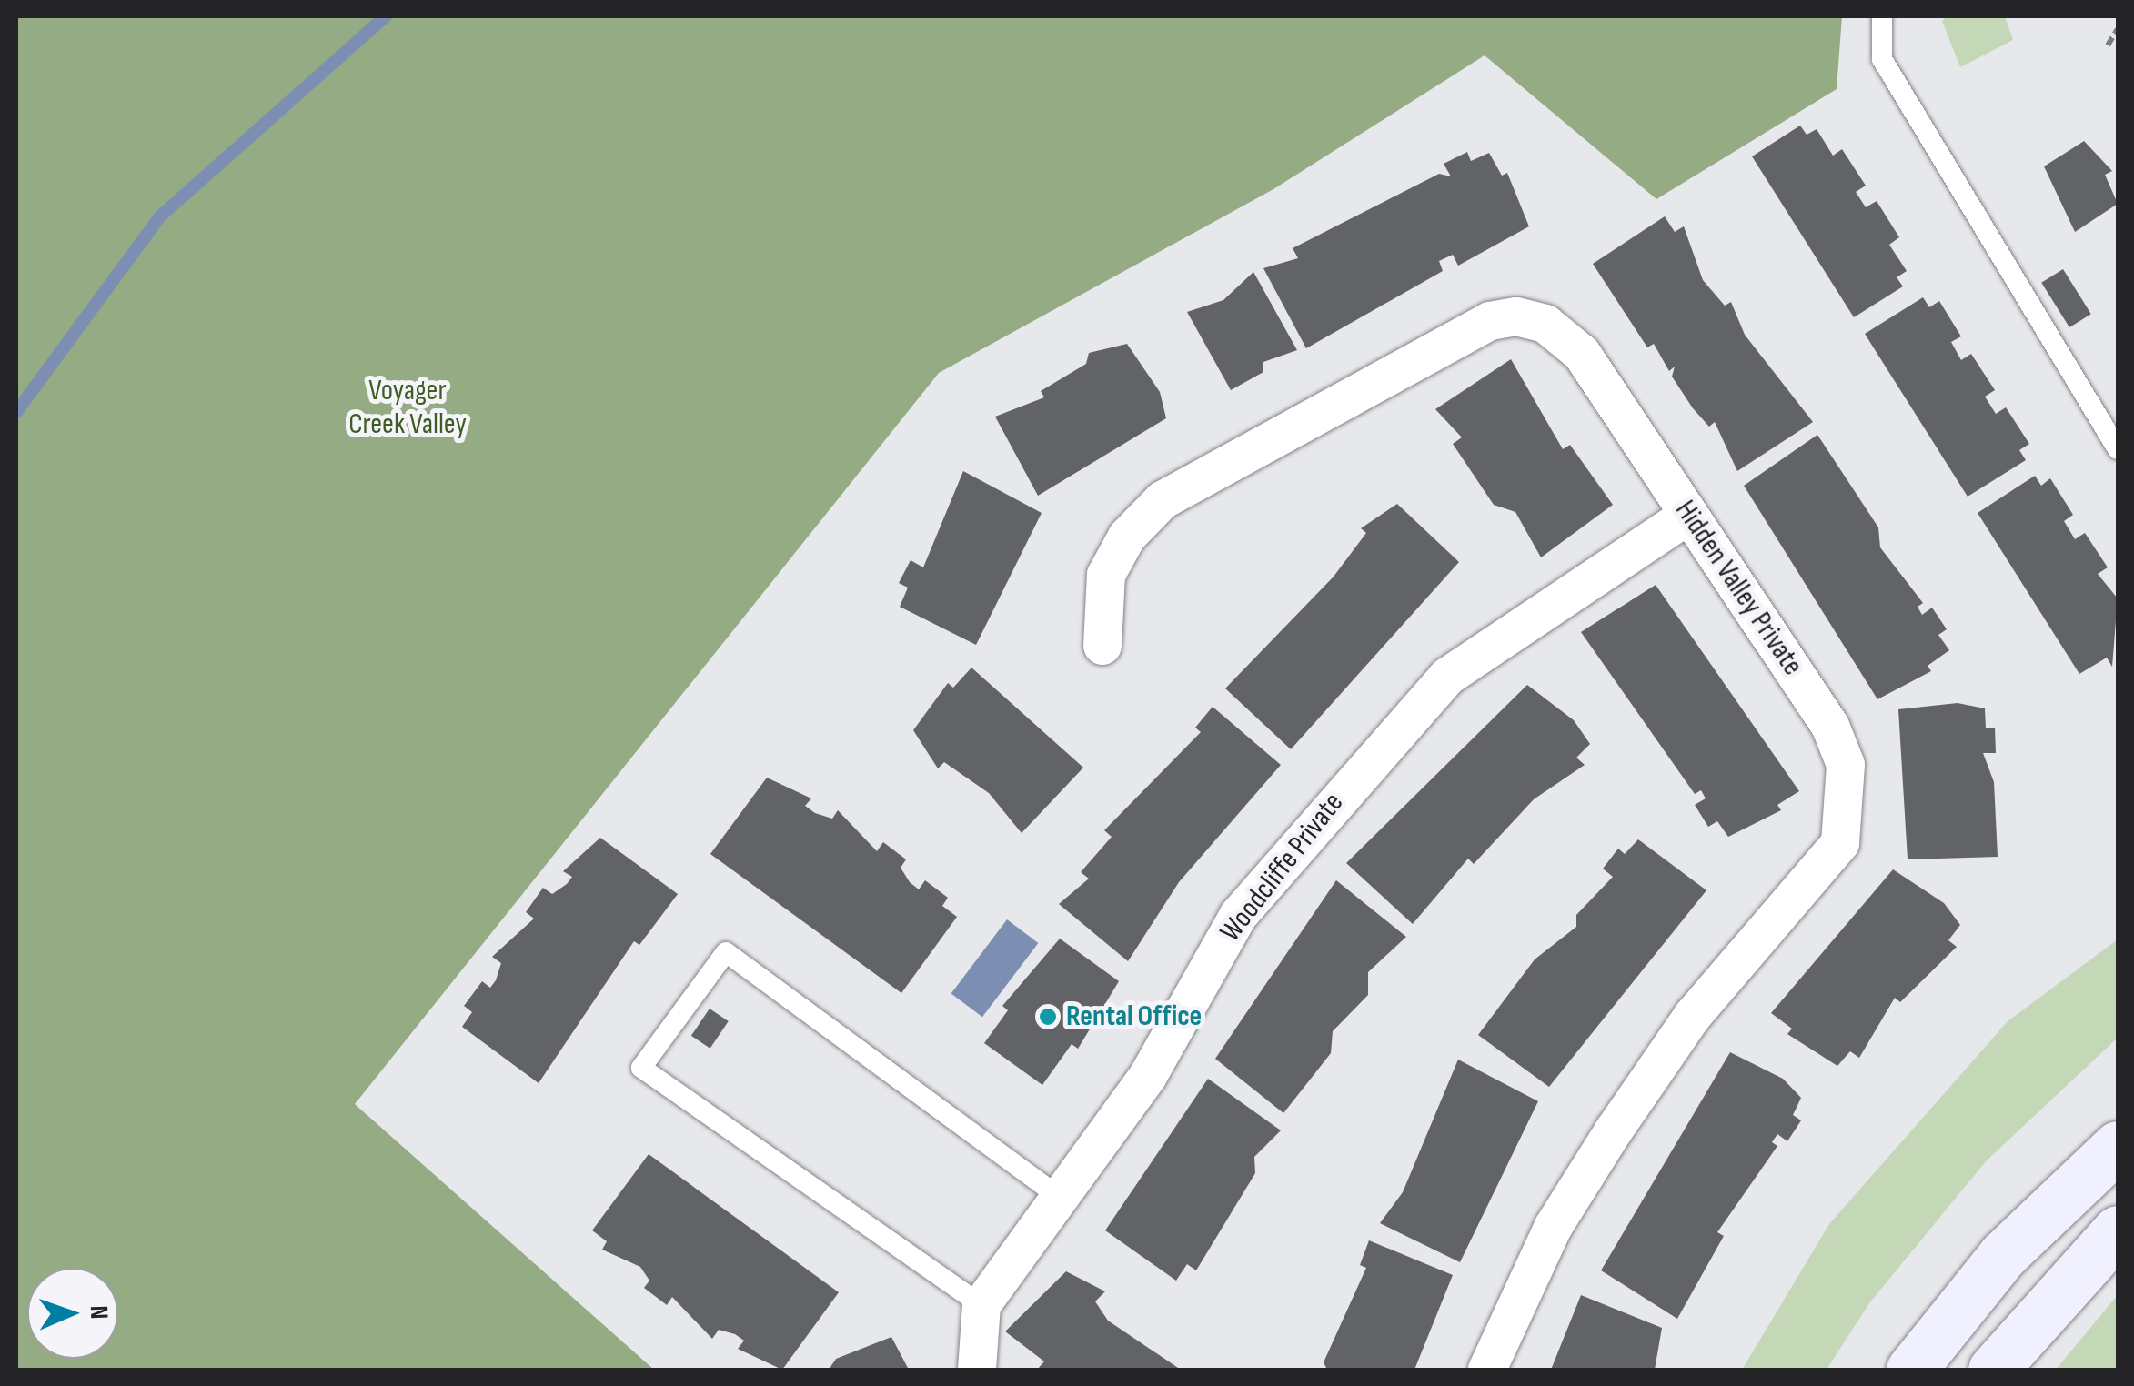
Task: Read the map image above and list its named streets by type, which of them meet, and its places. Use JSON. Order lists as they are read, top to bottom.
{
  "streets": {
    "street": ["Hidden Valley Private", "Woodcliffe Private"]
  },
  "crossings": [
    ["Hidden Valley Private", "Woodcliffe Private"]
  ],
  "parks": ["Voyager Creek Valley"],
  "places": ["Rental Office"],
  "north": "right"
}
